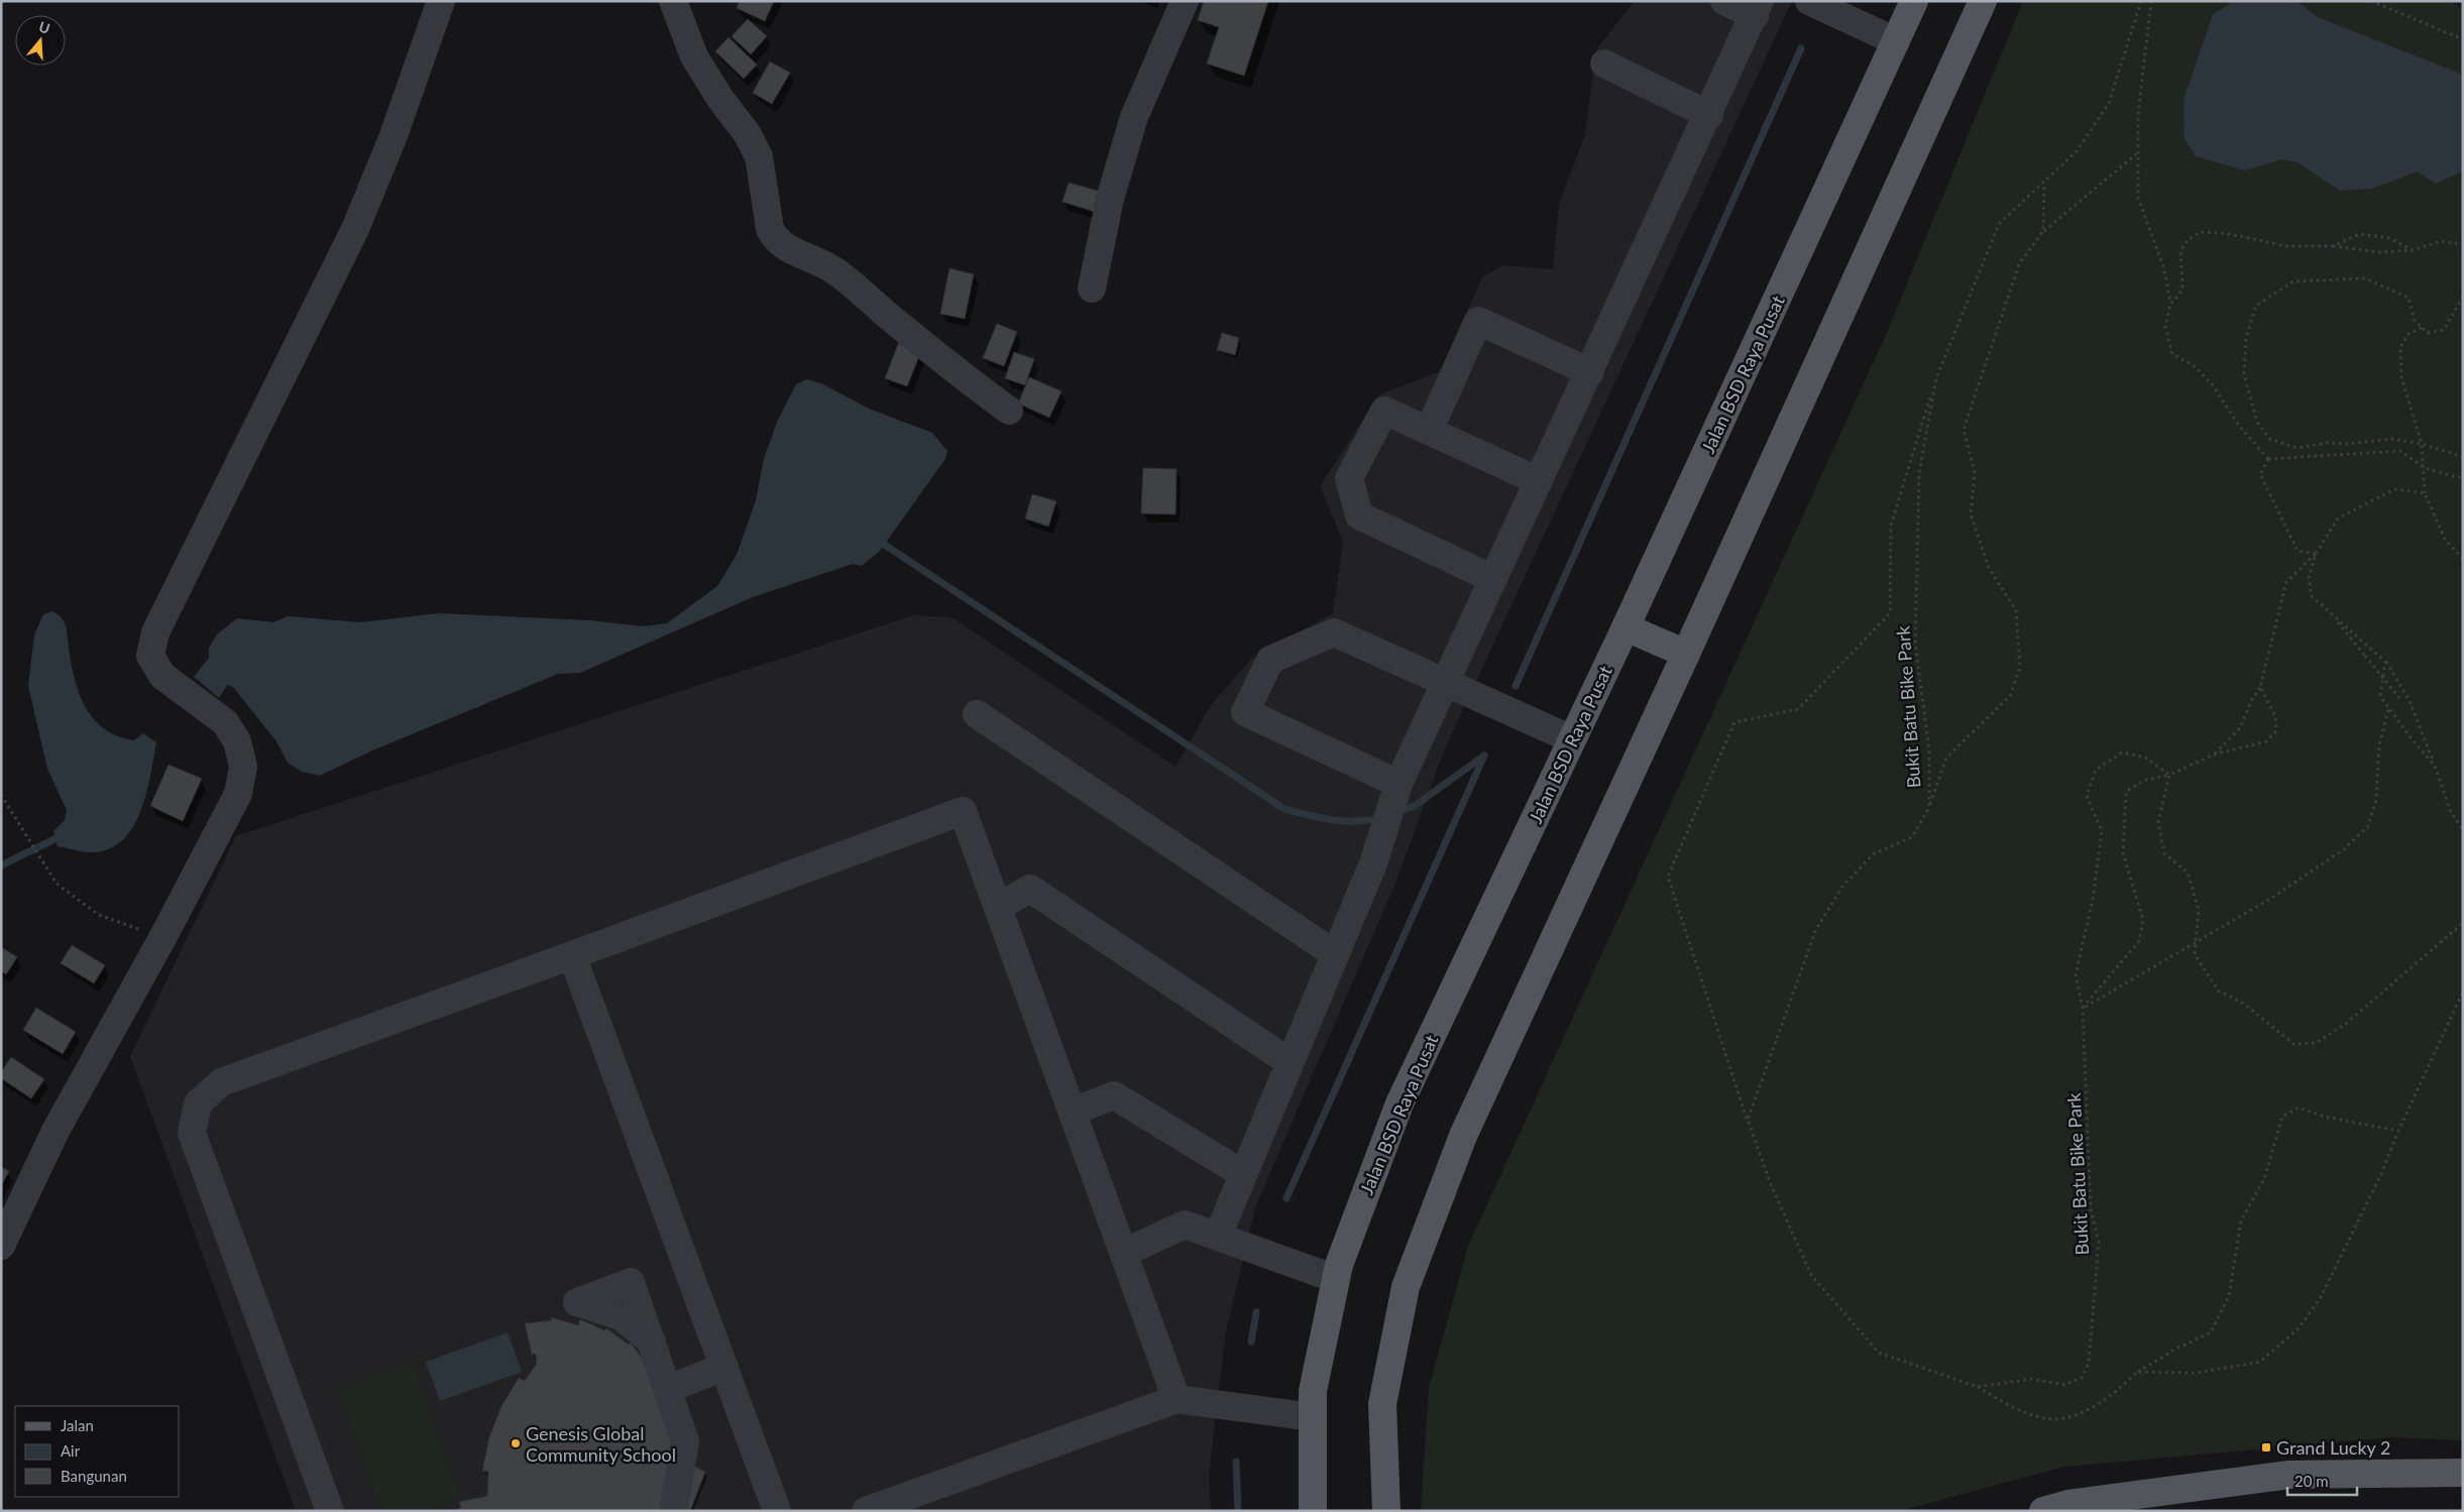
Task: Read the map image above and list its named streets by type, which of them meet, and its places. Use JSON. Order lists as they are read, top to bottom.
{
  "streets": {
    "main road": ["Jalan BSD Raya Pusat"],
    "path": ["Bukit Batu Bike Park"]
  },
  "places": {
    "other": ["Genesis Global Community School"],
    "transit": ["Grand Lucky 2"]
  },
  "legend": ["Jalan", "Air", "Bangunan"],
  "scale_bar": "20 m",
  "north": "top"
}
